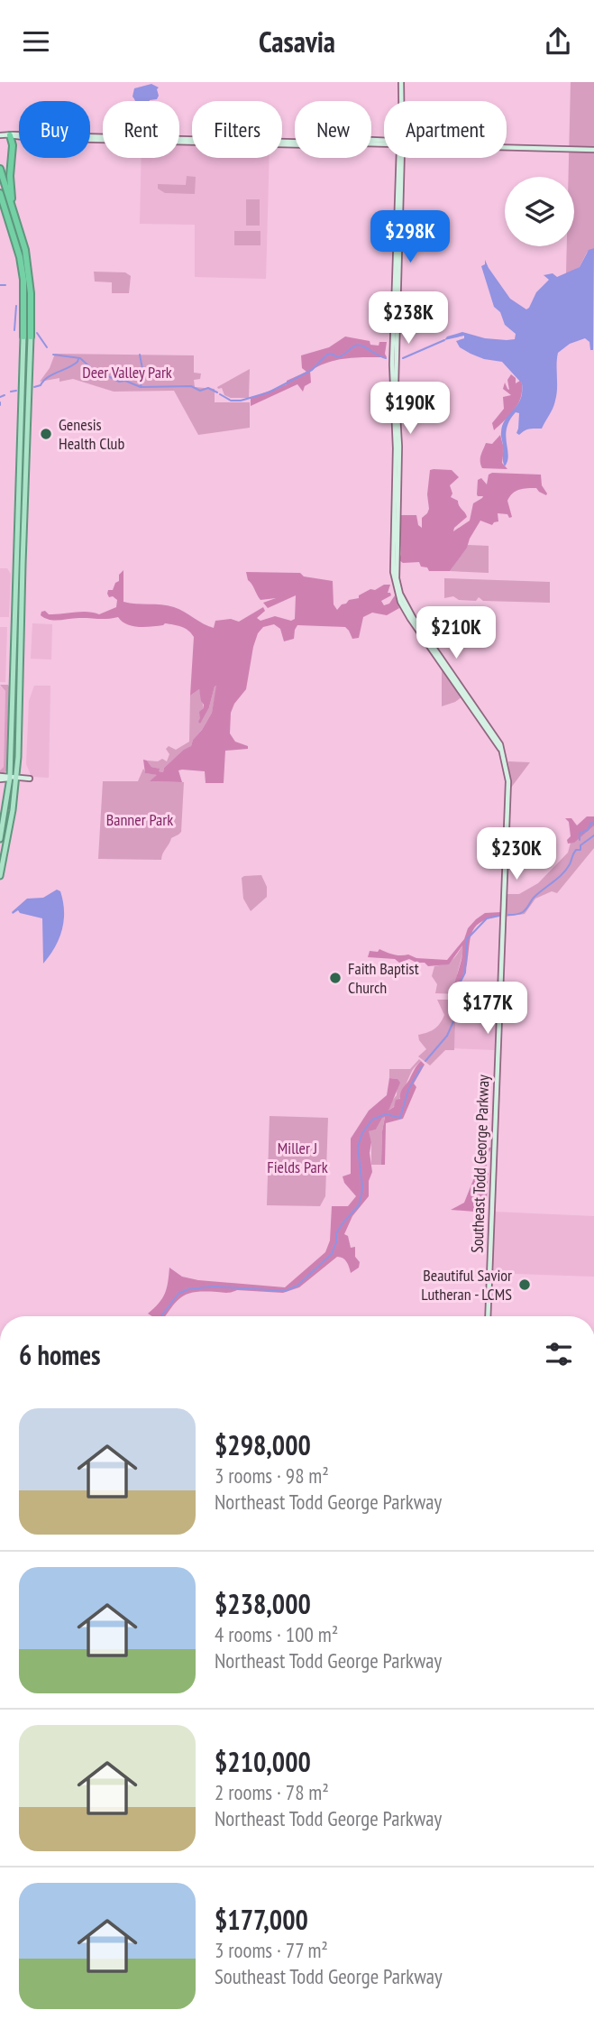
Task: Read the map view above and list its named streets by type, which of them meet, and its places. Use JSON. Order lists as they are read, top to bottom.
{
  "streets": {
    "main road": ["Southeast Todd George Parkway"]
  },
  "parks": ["Deer Valley Park", "Banner Park", "Miller J Fields Park"],
  "places": ["Genesis Health Club", "Faith Baptist Church", "Beautiful Savior Lutheran - LCMS"],
  "page": {
    "header": "Casavia",
    "chip": [
      "Buy",
      "Rent",
      "Filters",
      "New",
      "Apartment"
    ],
    "price": [
      "$298K",
      "$238K",
      "$190K",
      "$210K",
      "$230K",
      "$177K"
    ],
    "heading": "6 homes",
    "list": [
      {
        "name": "$298,000",
        "note": "3 rooms · 98 m² · Northeast Todd George Parkway"
      },
      {
        "name": "$238,000",
        "note": "4 rooms · 100 m² · Northeast Todd George Parkway"
      },
      {
        "name": "$210,000",
        "note": "2 rooms · 78 m² · Northeast Todd George Parkway"
      },
      {
        "name": "$177,000",
        "note": "3 rooms · 77 m² · Southeast Todd George Parkway"
      }
    ]
  }
}
